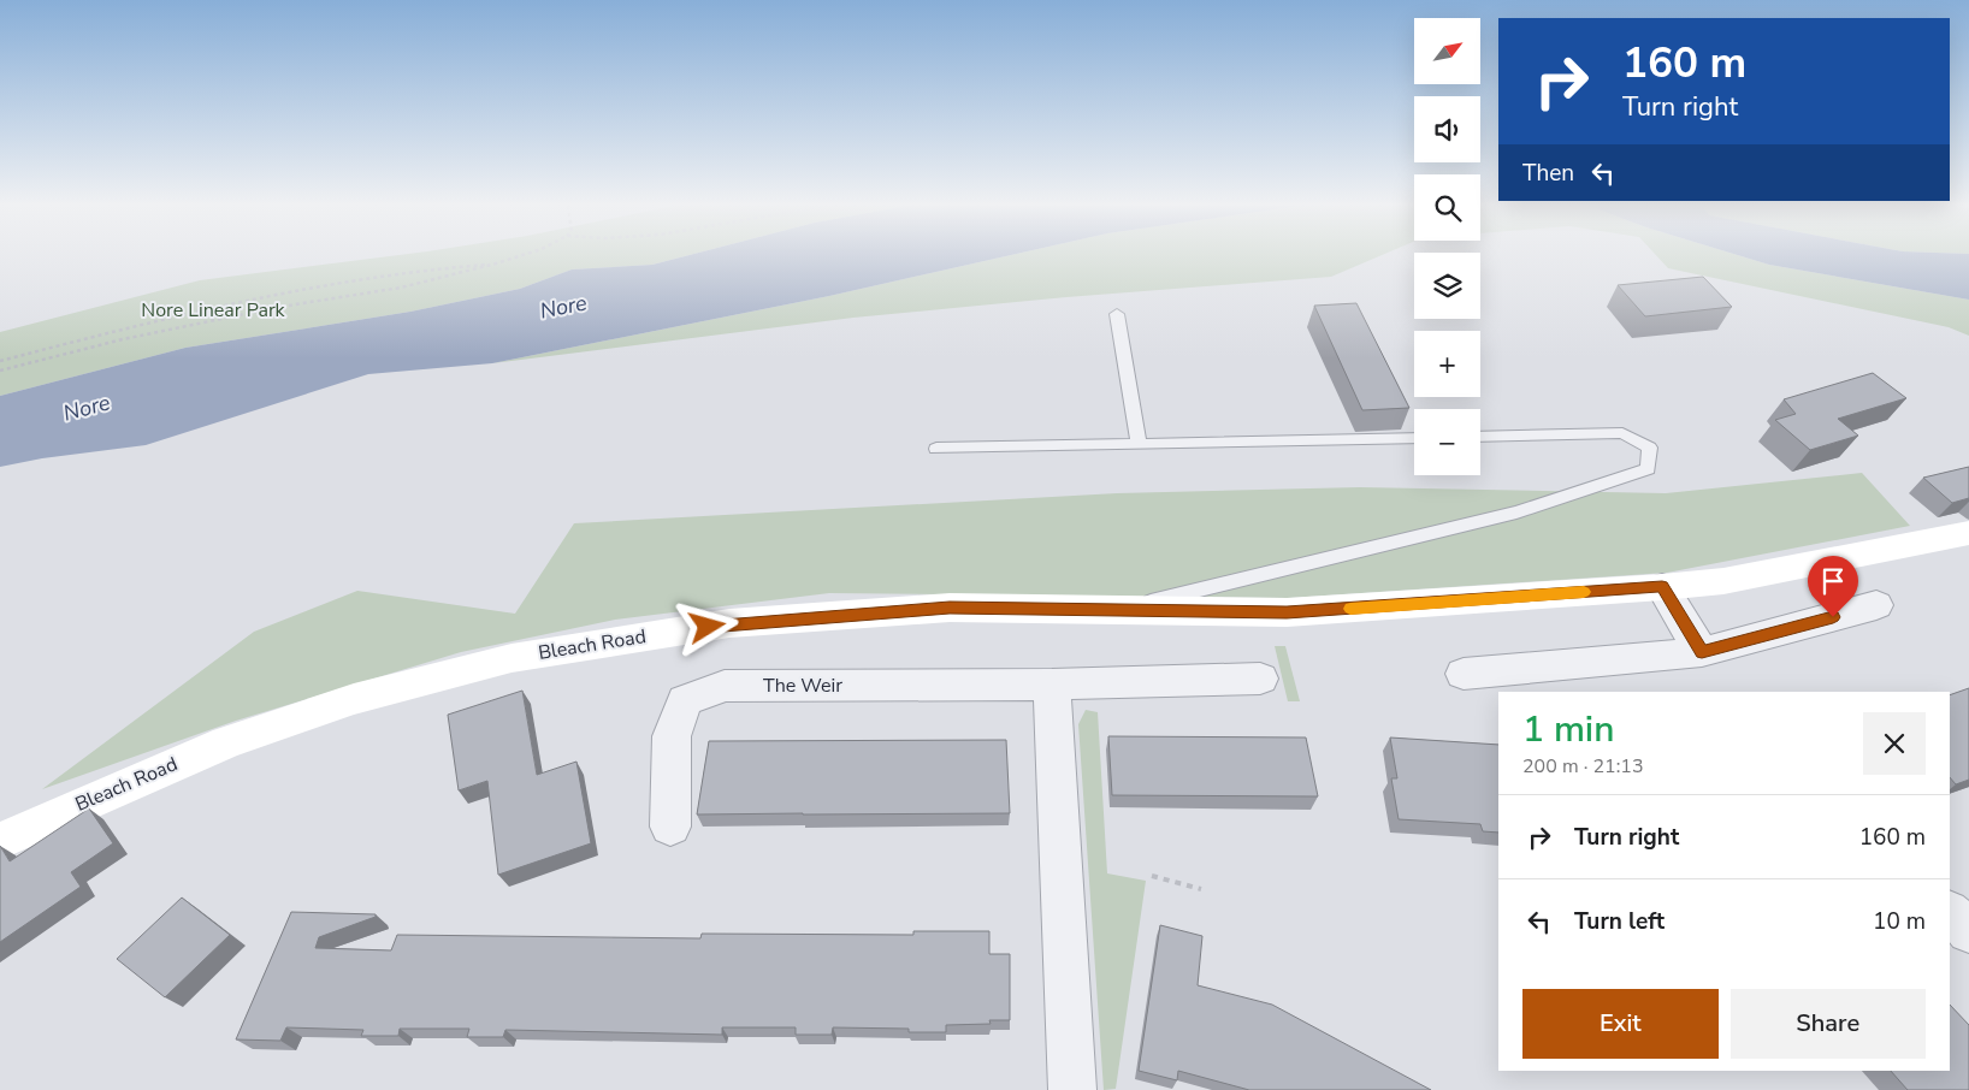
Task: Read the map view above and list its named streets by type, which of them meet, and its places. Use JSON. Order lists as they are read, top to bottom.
{
  "streets": {
    "street": ["Bleach Road", "The Weir"]
  },
  "water": ["Nore"],
  "parks": ["Nore Linear Park"],
  "north": "top right",
  "page": {
    "map_buttons": ["+", "−"],
    "turn": ["160 m", "Turn right"],
    "then": "Then",
    "heading": ["1 min", "200 m · 21:13"],
    "list": [
      {
        "name": "Turn right",
        "value": "160 m"
      },
      {
        "name": "Turn left",
        "value": "10 m"
      }
    ],
    "buttons": ["Exit", "Share"]
  }
}
